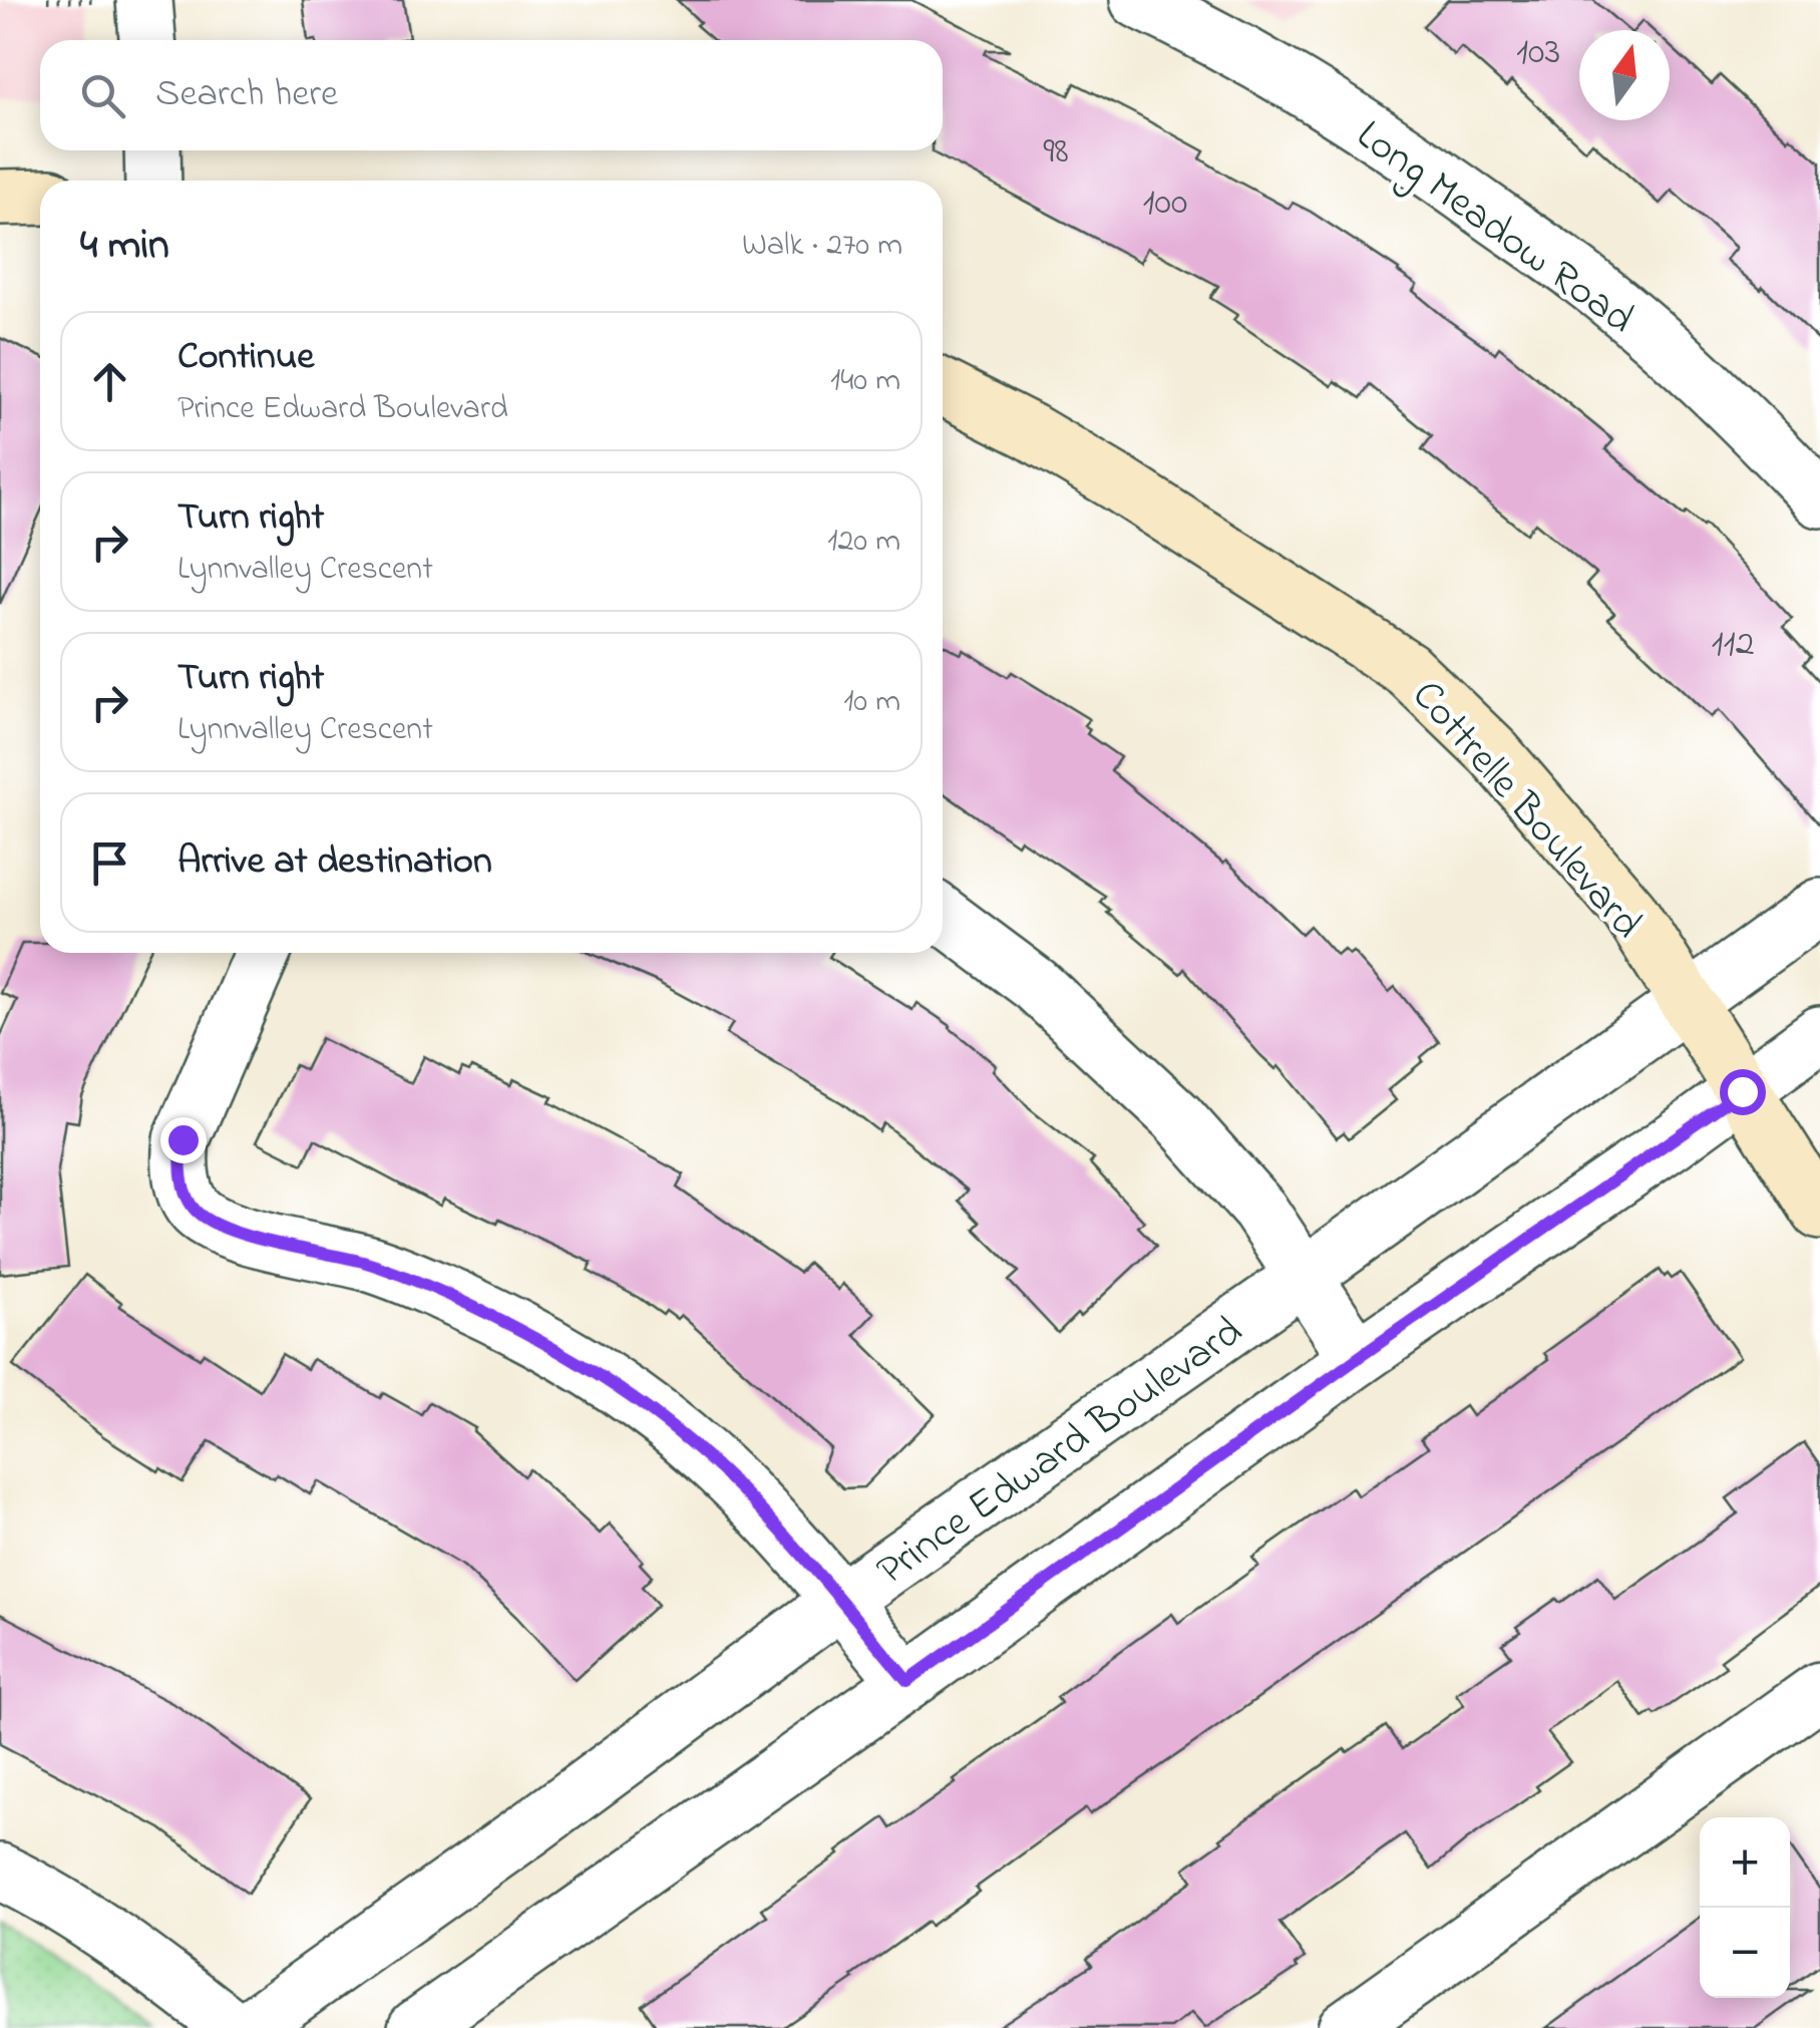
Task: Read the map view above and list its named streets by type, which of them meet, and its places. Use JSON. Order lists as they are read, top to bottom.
{
  "streets": {
    "main road": ["Cottrelle Boulevard"],
    "street": ["Long Meadow Road", "Prince Edward Boulevard"]
  },
  "crossings": [
    ["Cottrelle Boulevard", "Prince Edward Boulevard"]
  ],
  "house_numbers": [
    "103",
    "98",
    "100",
    "112"
  ],
  "north": "top",
  "page": {
    "search": "Search here",
    "heading": ["4 min", "Walk · 270 m"],
    "list": [
      ["Continue", "Prince Edward Boulevard", "140 m"],
      ["Turn right", "Lynnvalley Crescent", "120 m"],
      ["Turn right", "Lynnvalley Crescent", "10 m"],
      "Arrive at destination"
    ],
    "map_buttons": ["+", "−"]
  }
}
